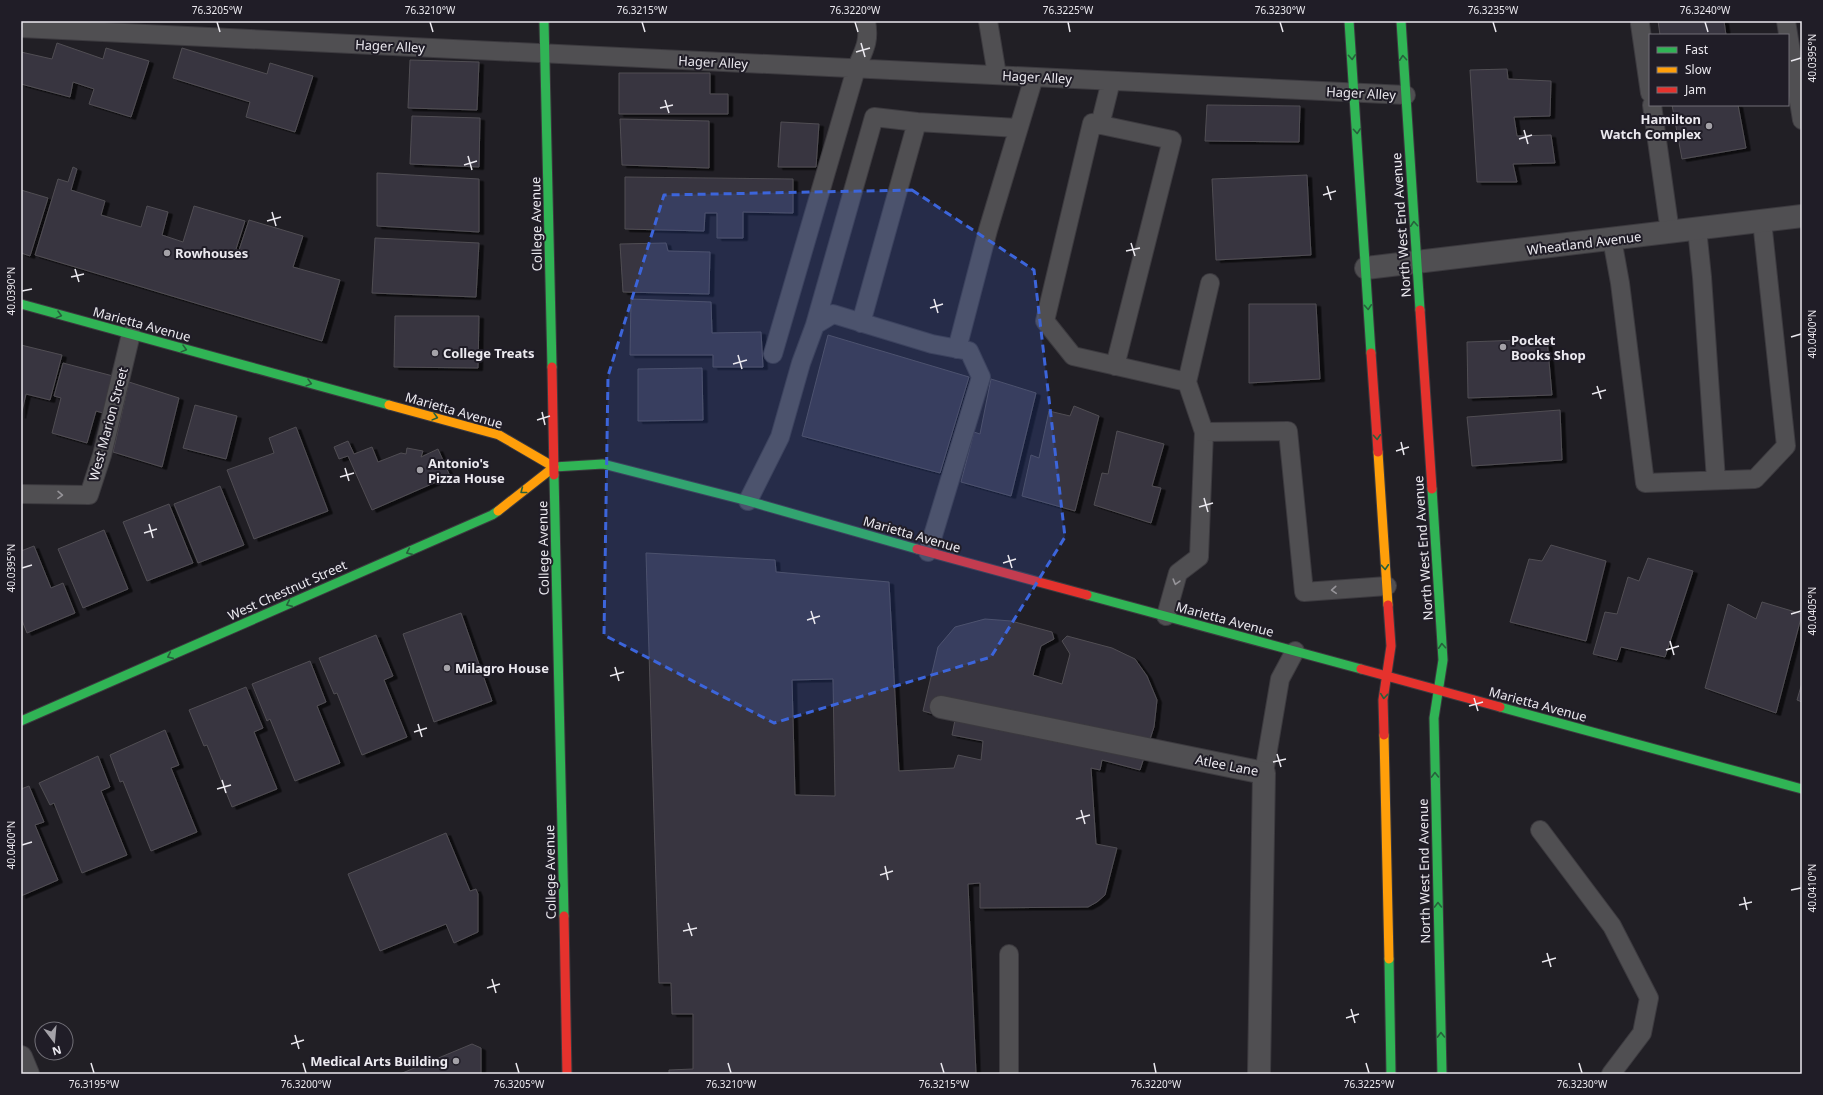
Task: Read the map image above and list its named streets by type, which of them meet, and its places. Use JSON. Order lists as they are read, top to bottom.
{
  "streets": {
    "main road": [
      "College Avenue",
      "North West End Avenue",
      "Marietta Avenue",
      "West Chestnut Street"
    ],
    "street": ["Wheatland Avenue", "Atlee Lane"],
    "lane": ["Hager Alley", "West Marion Street"]
  },
  "crossings": [
    ["Hager Alley", "College Avenue"],
    ["Hager Alley", "North West End Avenue"],
    ["College Avenue", "Marietta Avenue"],
    ["College Avenue", "West Chestnut Street"],
    ["North West End Avenue", "Wheatland Avenue"],
    ["North West End Avenue", "Marietta Avenue"],
    ["Marietta Avenue", "West Marion Street"],
    ["Marietta Avenue", "West Chestnut Street"]
  ],
  "one_way": ["West Marion Street", "West Chestnut Street"],
  "places": [
    "Hamilton Watch Complex",
    "Rowhouses",
    "Pocket Books Shop",
    "College Treats",
    "Antonio's Pizza House",
    "Milagro House",
    "Medical Arts Building"
  ],
  "legend": ["Fast", "Slow", "Jam"],
  "north": "bottom",
  "coordinates": [
    "76.3205°W",
    "76.3210°W",
    "76.3215°W",
    "76.3220°W",
    "76.3225°W",
    "76.3230°W",
    "76.3235°W",
    "76.3240°W",
    "40.0395°N",
    "40.0390°N",
    "40.0400°N",
    "40.0405°N",
    "40.0410°N",
    "76.3195°W",
    "76.3200°W"
  ]
}
